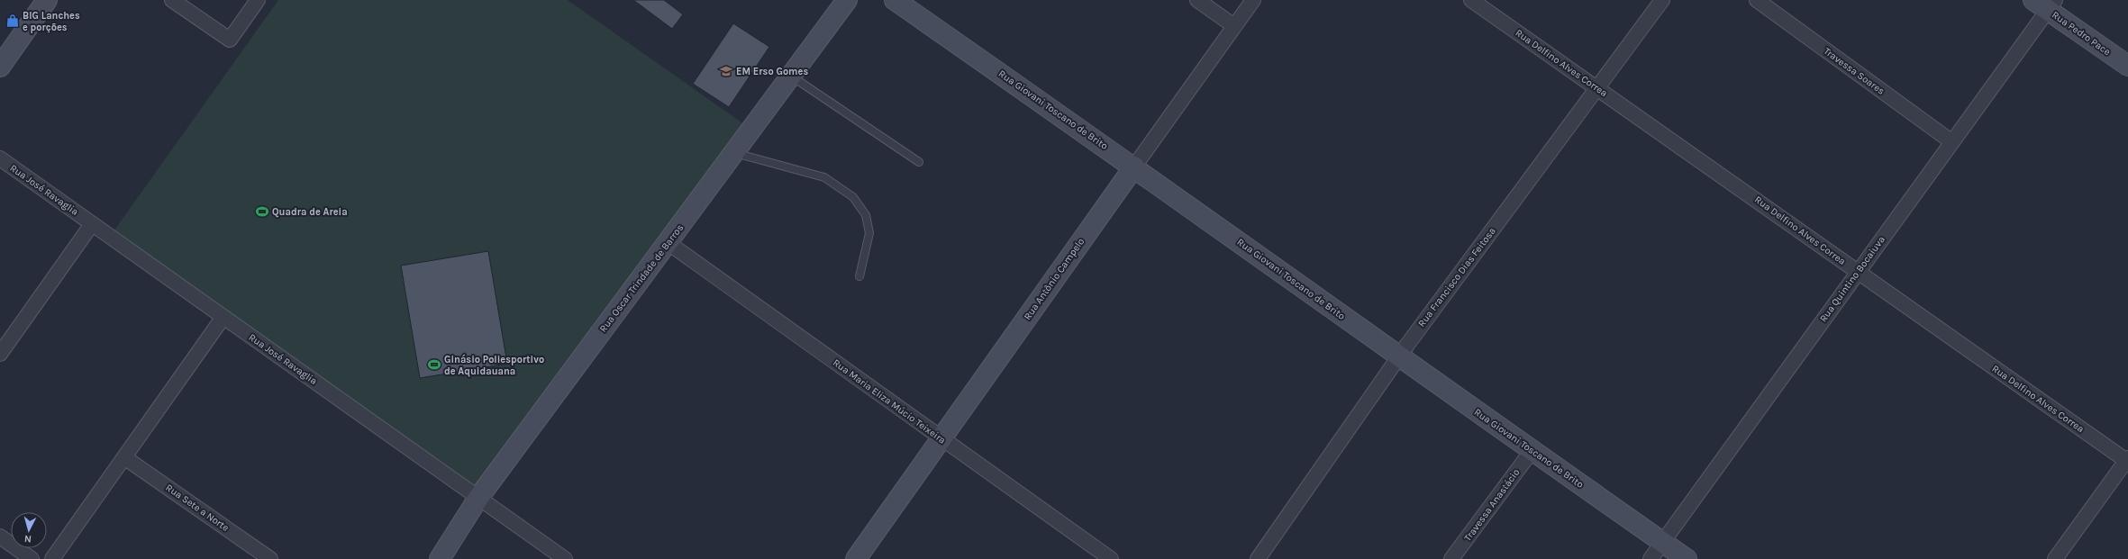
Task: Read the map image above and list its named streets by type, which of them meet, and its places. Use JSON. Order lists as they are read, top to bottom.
{
  "streets": {
    "main road": [
      "Rua Pedro Pace",
      "Rua Giovani Toscano de Brito",
      "Rua Oscar Trindade de Barros",
      "Rua Antônio Campelo"
    ],
    "street": [
      "Rua Delfino Alves Correa",
      "Travessa Soares",
      "Rua José Ravaglia",
      "Rua Francisco Dias Feitosa",
      "Rua Quintino Bocaiuva",
      "Rua Maria Eliza Múcio Teixeira",
      "Travessa Anastácio",
      "Rua Sete a Norte"
    ]
  },
  "crossings": [
    ["Rua Pedro Pace", "Rua Quintino Bocaiuva"],
    ["Rua Delfino Alves Correa", "Rua Francisco Dias Feitosa"],
    ["Rua Delfino Alves Correa", "Rua Quintino Bocaiuva"],
    ["Travessa Soares", "Rua Quintino Bocaiuva"],
    ["Rua Giovani Toscano de Brito", "Rua Francisco Dias Feitosa"],
    ["Rua Giovani Toscano de Brito", "Rua Antônio Campelo"],
    ["Rua Giovani Toscano de Brito", "Rua Quintino Bocaiuva"],
    ["Rua Giovani Toscano de Brito", "Travessa Anastácio"],
    ["Rua José Ravaglia", "Rua Oscar Trindade de Barros"],
    ["Rua Oscar Trindade de Barros", "Rua Maria Eliza Múcio Teixeira"],
    ["Rua Antônio Campelo", "Rua Maria Eliza Múcio Teixeira"]
  ],
  "places": {
    "shop": ["BIG Lanches e porções"],
    "school or university": ["EM Erso Gomes"],
    "sports": ["Quadra de Areia", "Ginásio Poliesportivo de Aquidauana"]
  },
  "north": "bottom"
}
